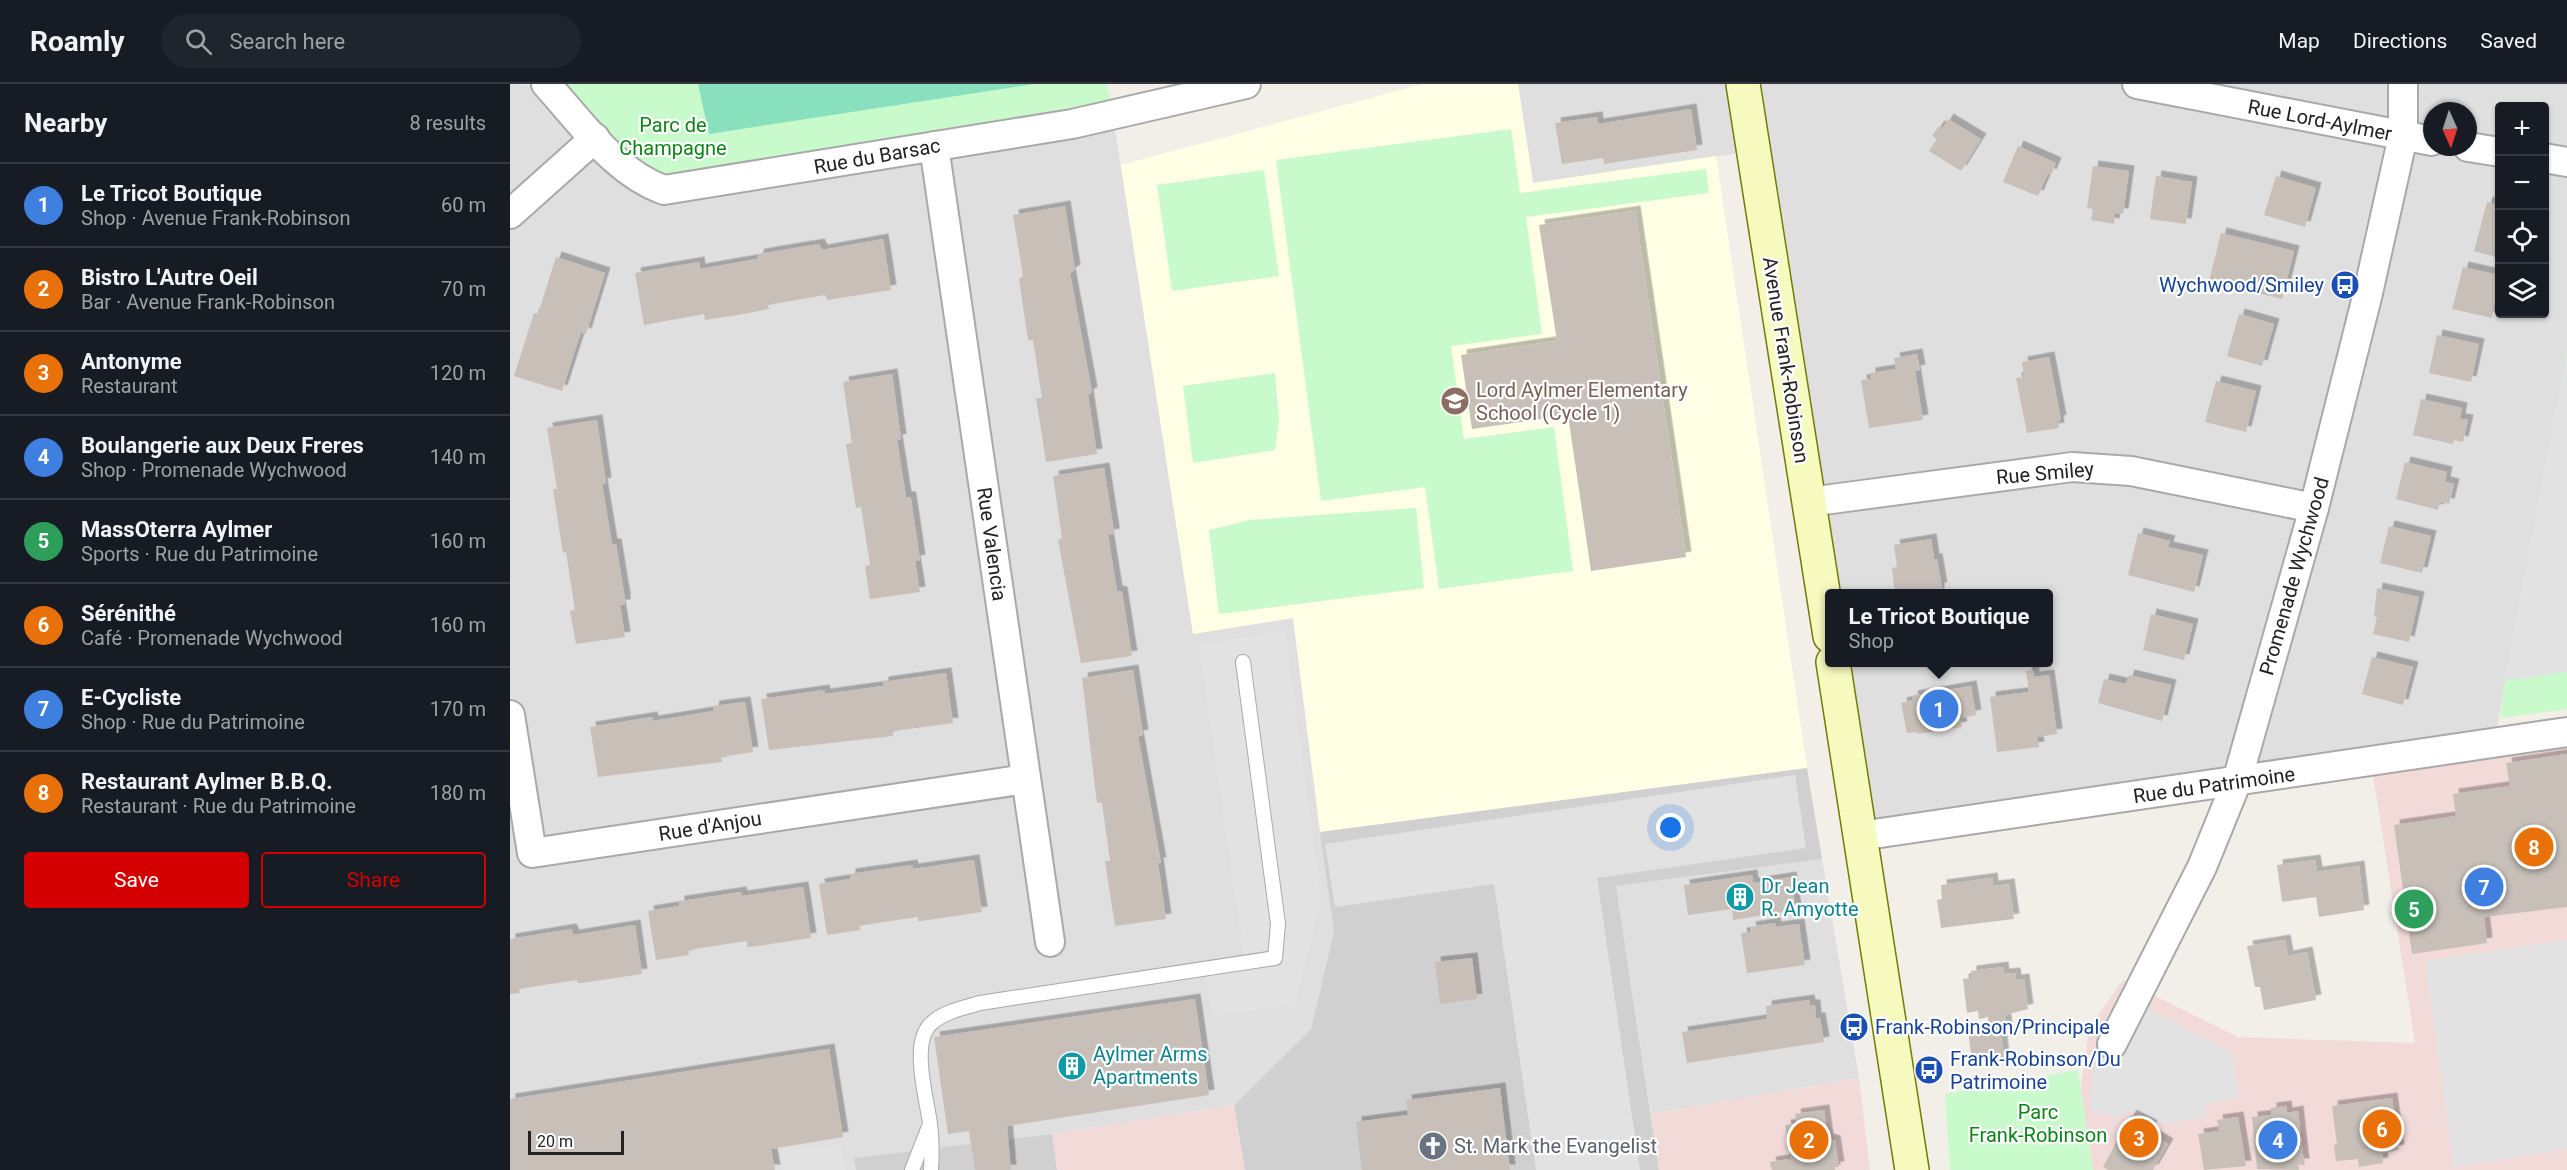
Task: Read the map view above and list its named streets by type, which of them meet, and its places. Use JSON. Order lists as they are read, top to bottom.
{
  "streets": {
    "main road": ["Avenue Frank-Robinson"],
    "street": [
      "Rue Lord-Aylmer",
      "Rue du Barsac",
      "Rue Smiley",
      "Rue Valencia",
      "Promenade Wychwood",
      "Rue du Patrimoine",
      "Rue d'Anjou"
    ]
  },
  "crossings": [
    ["Rue Lord-Aylmer", "Promenade Wychwood"],
    ["Rue du Barsac", "Rue Valencia"],
    ["Avenue Frank-Robinson", "Rue Smiley"],
    ["Rue Smiley", "Promenade Wychwood"],
    ["Rue Valencia", "Rue d'Anjou"],
    ["Promenade Wychwood", "Rue du Patrimoine"]
  ],
  "parks": ["Parc de Champagne", "Parc Frank-Robinson"],
  "places": {
    "bus stop": ["Wychwood/Smiley", "Frank-Robinson/Principale", "Frank-Robinson/Du Patrimoine"],
    "school or university": ["Lord Aylmer Elementary School (Cycle 1)"],
    "building": ["Dr Jean R. Amyotte", "Aylmer Arms Apartments"],
    "church": ["St. Mark the Evangelist"]
  },
  "scale_bar": "20 m",
  "north": "bottom",
  "page": {
    "header": "Roamly",
    "search": "Search here",
    "nav": ["Map", "Directions", "Saved"],
    "heading": ["Nearby", "8 results"],
    "map_buttons": ["+", "−"],
    "list": [
      {
        "mark": "1",
        "name": "Le Tricot Boutique",
        "note": "Shop · Avenue Frank-Robinson",
        "value": "60 m"
      },
      {
        "mark": "2",
        "name": "Bistro L'Autre Oeil",
        "note": "Bar · Avenue Frank-Robinson",
        "value": "70 m"
      },
      {
        "mark": "3",
        "name": "Antonyme",
        "note": "Restaurant",
        "value": "120 m"
      },
      {
        "mark": "4",
        "name": "Boulangerie aux Deux Freres",
        "note": "Shop · Promenade Wychwood",
        "value": "140 m"
      },
      {
        "mark": "5",
        "name": "MassOterra Aylmer",
        "note": "Sports · Rue du Patrimoine",
        "value": "160 m"
      },
      {
        "mark": "6",
        "name": "Sérénithé",
        "note": "Café · Promenade Wychwood",
        "value": "160 m"
      },
      {
        "mark": "7",
        "name": "E-Cycliste",
        "note": "Shop · Rue du Patrimoine",
        "value": "170 m"
      },
      {
        "mark": "8",
        "name": "Restaurant Aylmer B.B.Q.",
        "note": "Restaurant · Rue du Patrimoine",
        "value": "180 m"
      }
    ],
    "popup": ["Le Tricot Boutique", "Shop"],
    "pins": [
      "1",
      "8",
      "7",
      "5",
      "6",
      "3",
      "2",
      "4"
    ],
    "buttons": ["Save", "Share"],
    "scale": "20 m"
  }
}
